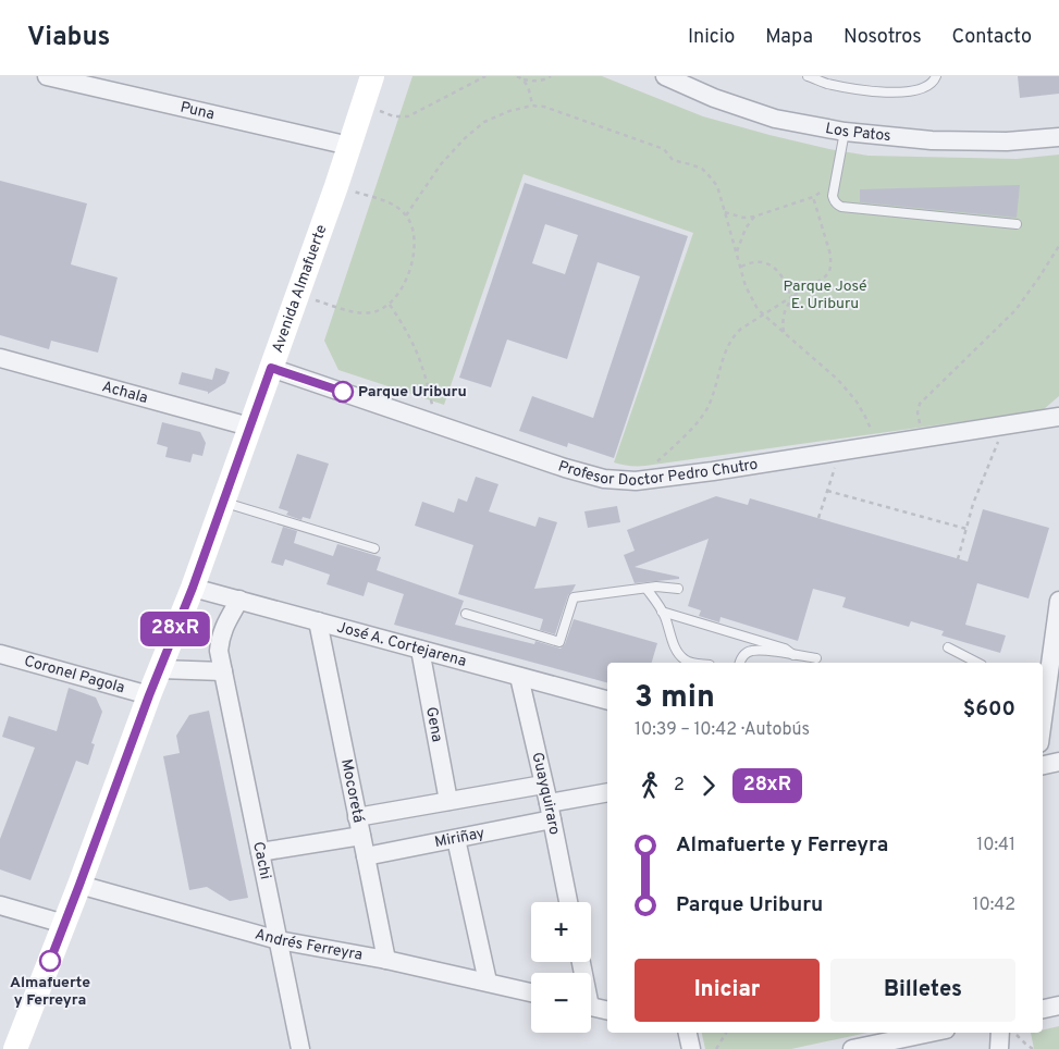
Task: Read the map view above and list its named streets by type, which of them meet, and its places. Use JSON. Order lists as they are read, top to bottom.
{
  "streets": {
    "main road": ["Avenida Almafuerte"],
    "street": [
      "Puna",
      "Los Patos",
      "Achala",
      "Profesor Doctor Pedro Chutro",
      "José A. Cortejarena",
      "Coronel Pagola",
      "Gena",
      "Mocoretá",
      "Guayquiraro",
      "Miriñay",
      "Cachi",
      "Andrés Ferreyra"
    ]
  },
  "crossings": [
    ["Puna", "Avenida Almafuerte"],
    ["Avenida Almafuerte", "Achala"],
    ["Avenida Almafuerte", "Profesor Doctor Pedro Chutro"],
    ["Avenida Almafuerte", "José A. Cortejarena"],
    ["Avenida Almafuerte", "Coronel Pagola"],
    ["Avenida Almafuerte", "Andrés Ferreyra"],
    ["José A. Cortejarena", "Gena"],
    ["José A. Cortejarena", "Mocoretá"],
    ["José A. Cortejarena", "Guayquiraro"],
    ["José A. Cortejarena", "Cachi"],
    ["Mocoretá", "Miriñay"],
    ["Mocoretá", "Andrés Ferreyra"],
    ["Guayquiraro", "Miriñay"],
    ["Cachi", "Andrés Ferreyra"]
  ],
  "parks": ["Parque José E. Uriburu"],
  "places": ["Parque Uriburu", "Almafuerte y Ferreyra"],
  "lines": ["bus line 28xR"],
  "page": {
    "header": "Viabus",
    "nav": [
      "Inicio",
      "Mapa",
      "Nosotros",
      "Contacto"
    ],
    "on_map": "28xR",
    "heading": ["3 min", "10:39 – 10:42 · Autobús", "$600"],
    "legs": ["2", "28xR"],
    "list": [
      {
        "name": "Almafuerte y Ferreyra",
        "value": "10:41"
      },
      {
        "name": "Parque Uriburu",
        "value": "10:42"
      }
    ],
    "map_buttons": ["+", "−"],
    "buttons": ["Iniciar", "Billetes"]
  }
}
